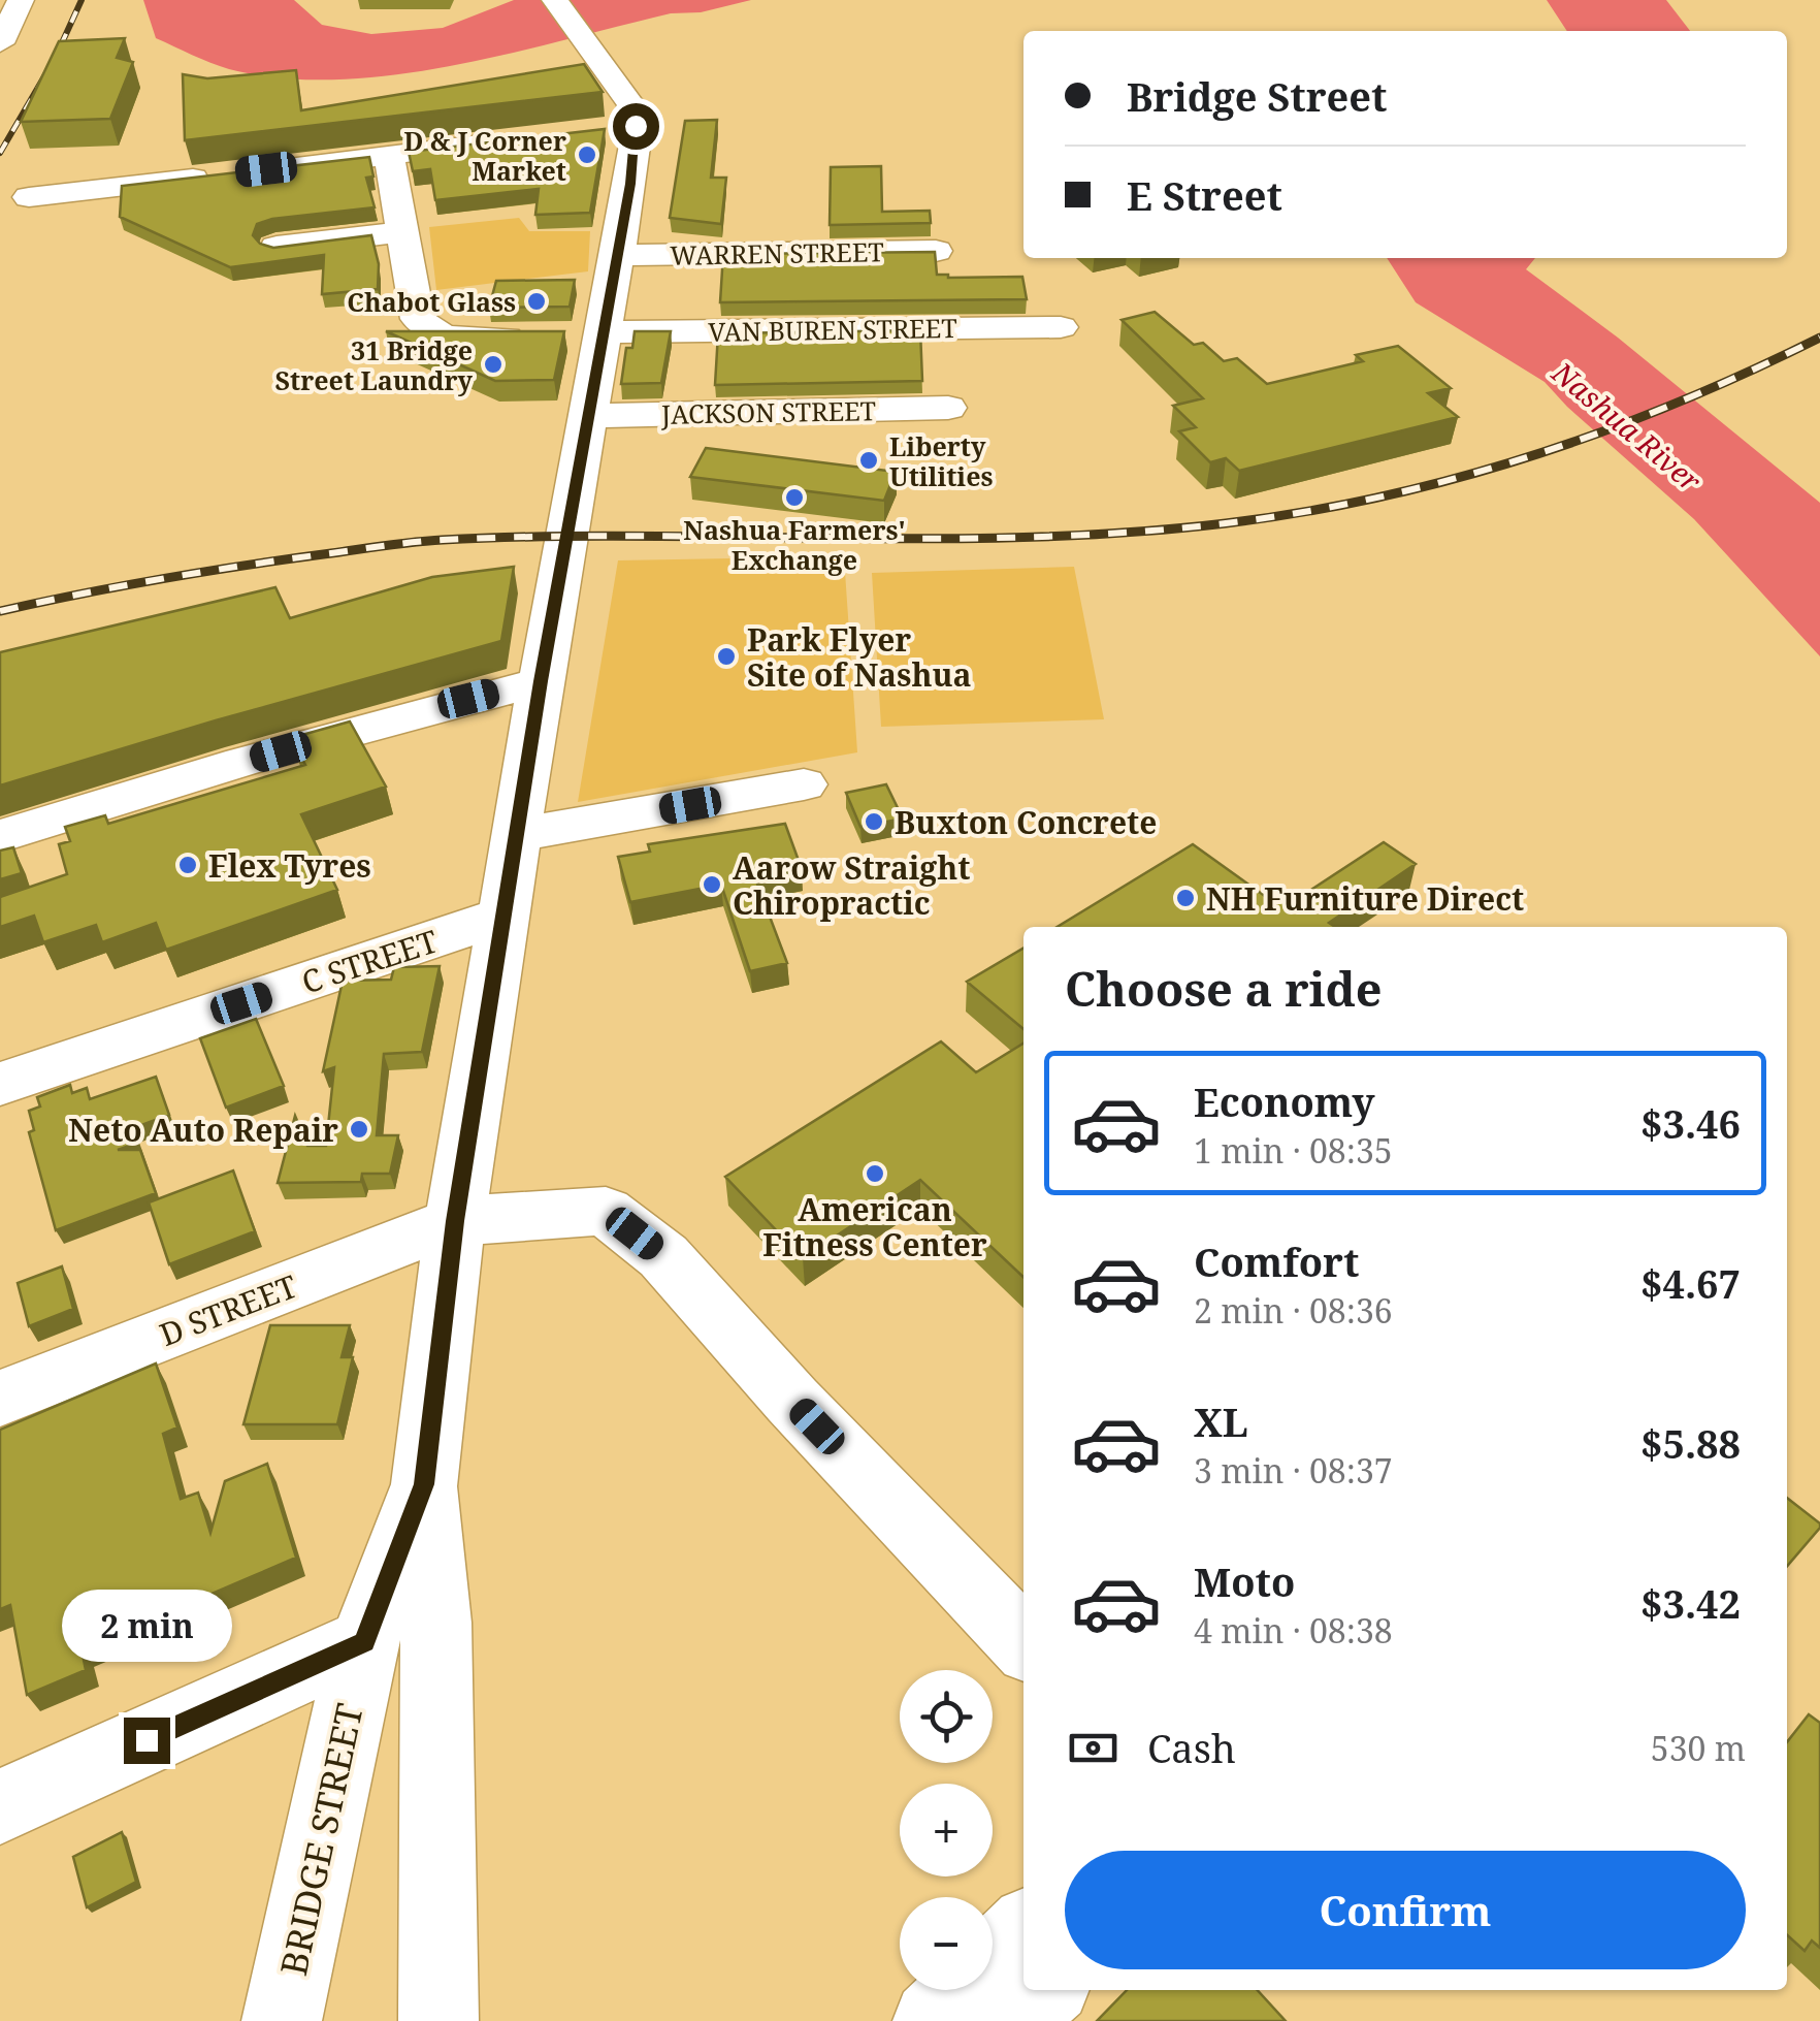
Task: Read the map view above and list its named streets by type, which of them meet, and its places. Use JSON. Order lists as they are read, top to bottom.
{
  "streets": {
    "street": [
      "WARREN STREET",
      "VAN BUREN STREET",
      "JACKSON STREET",
      "C STREET",
      "D STREET",
      "BRIDGE STREET"
    ]
  },
  "crossings": [
    ["WARREN STREET", "BRIDGE STREET"],
    ["VAN BUREN STREET", "BRIDGE STREET"],
    ["JACKSON STREET", "BRIDGE STREET"],
    ["C STREET", "BRIDGE STREET"],
    ["D STREET", "BRIDGE STREET"]
  ],
  "water": ["Nashua River"],
  "places": [
    "D & J Corner Market",
    "Chabot Glass",
    "31 Bridge Street Laundry",
    "Liberty Utilities",
    "Nashua Farmers' Exchange",
    "Park Flyer Site of Nashua",
    "Buxton Concrete",
    "Flex Tyres",
    "Aarow Straight Chiropractic",
    "NH Furniture Direct",
    "Neto Auto Repair",
    "American Fitness Center"
  ],
  "page": {
    "banner": ["Bridge Street", "E Street"],
    "heading": "Choose a ride",
    "list": [
      {
        "name": "Economy",
        "note": "1 min · 08:35",
        "value": "$3.46"
      },
      {
        "name": "Comfort",
        "note": "2 min · 08:36",
        "value": "$4.67"
      },
      {
        "name": "XL",
        "note": "3 min · 08:37",
        "value": "$5.88"
      },
      {
        "name": "Moto",
        "note": "4 min · 08:38",
        "value": "$3.42"
      }
    ],
    "bubble": "2 min",
    "map_buttons": ["+", "−"],
    "pay": ["Cash", "530 m"],
    "buttons": "Confirm"
  }
}
